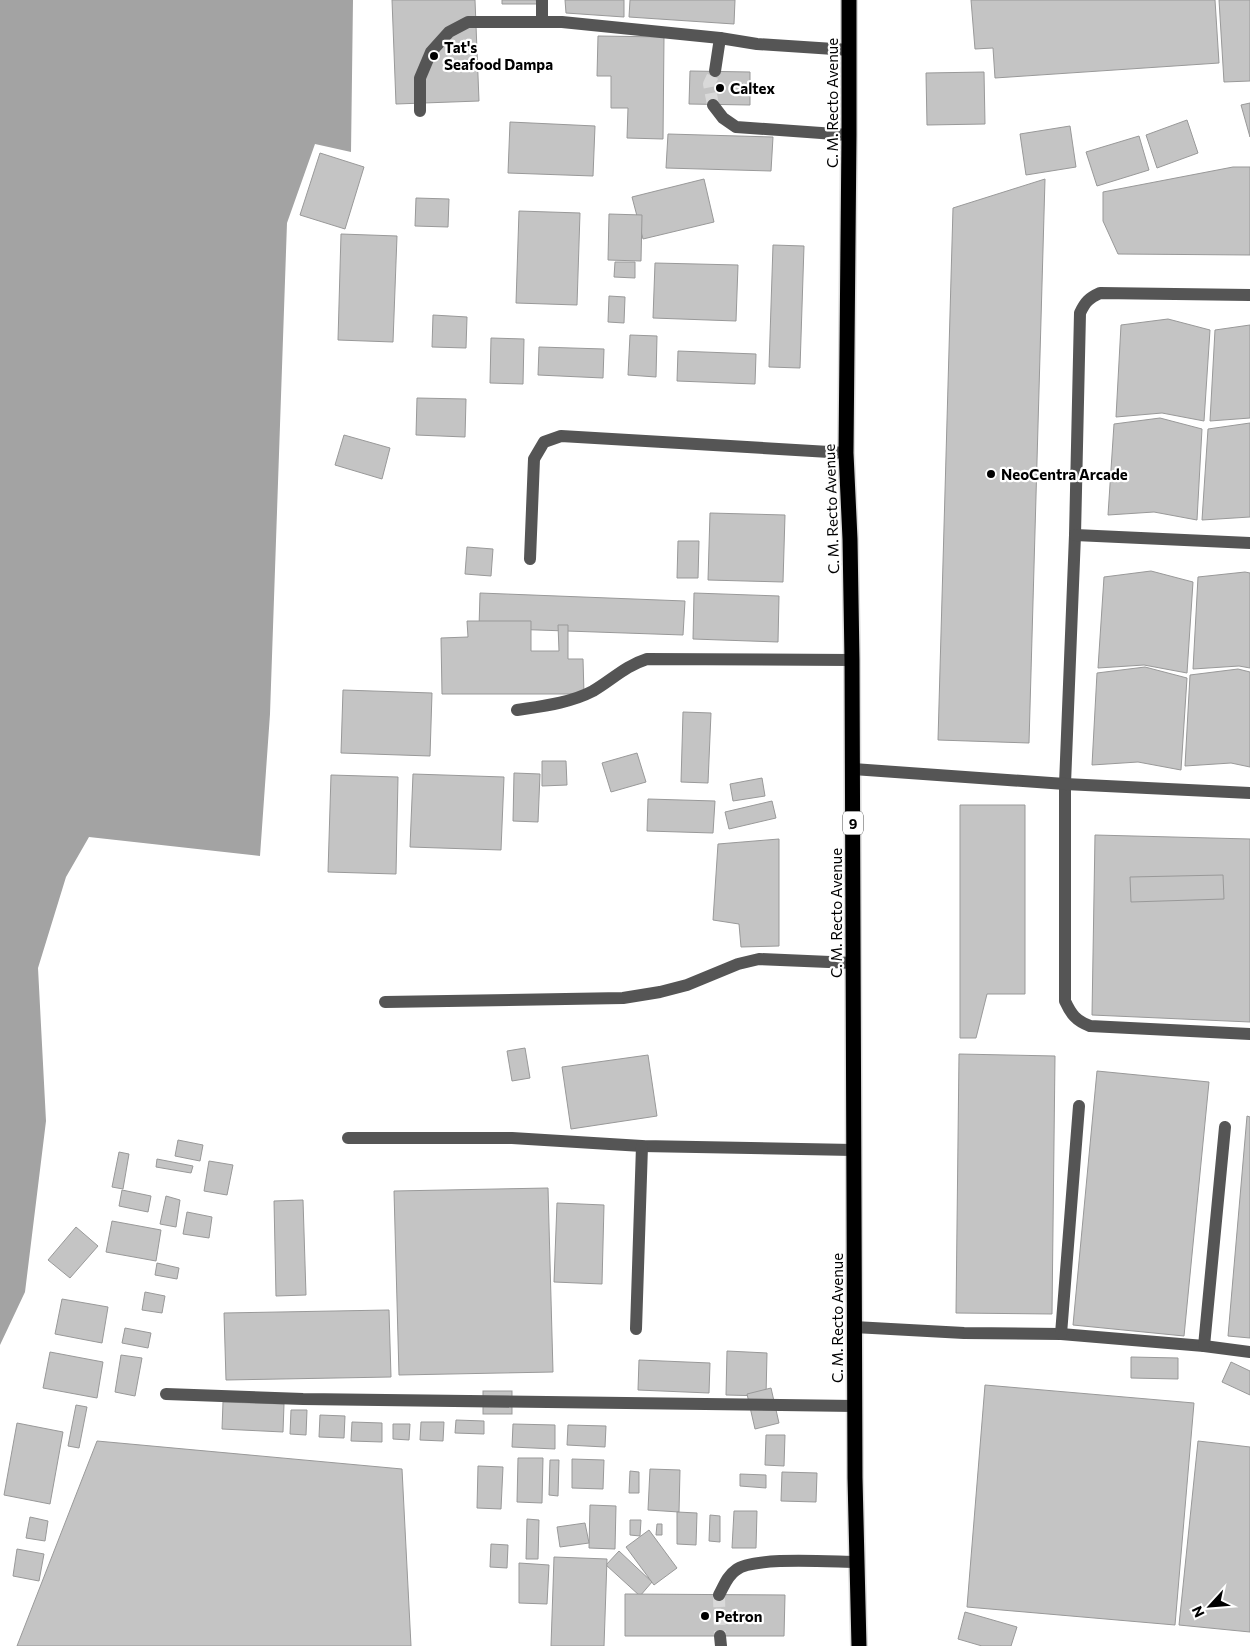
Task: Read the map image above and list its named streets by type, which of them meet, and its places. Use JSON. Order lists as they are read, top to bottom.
{
  "streets": {
    "highway": ["C. M. Recto Avenue", "9"]
  },
  "places": [
    "Tat's Seafood Dampa",
    "Caltex",
    "NeoCentra Arcade",
    "Petron"
  ],
  "north": "bottom left"
}
